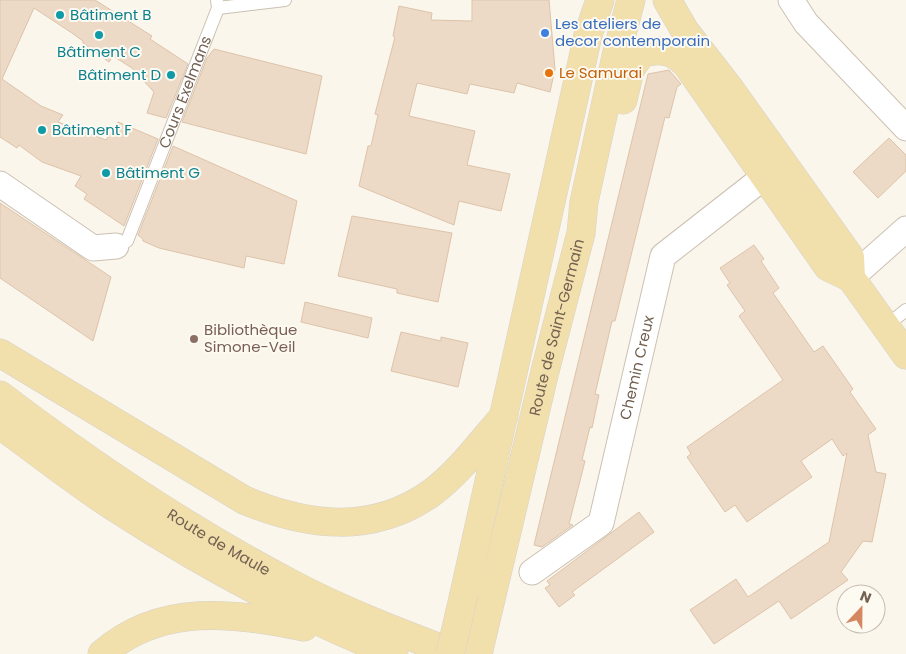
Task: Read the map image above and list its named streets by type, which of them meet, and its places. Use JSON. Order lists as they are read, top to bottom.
{
  "streets": {
    "main road": ["Route de Saint-Germain", "Route de Maule"],
    "street": ["Cours Exelmans", "Chemin Creux"]
  },
  "places": [
    "Bâtiment B",
    "Les ateliers de decor contemporain",
    "Bâtiment C",
    "Le Samurai",
    "Bâtiment D",
    "Bâtiment F",
    "Bâtiment G",
    "Bibliothèque Simone-Veil"
  ],
  "north": "top"
}
